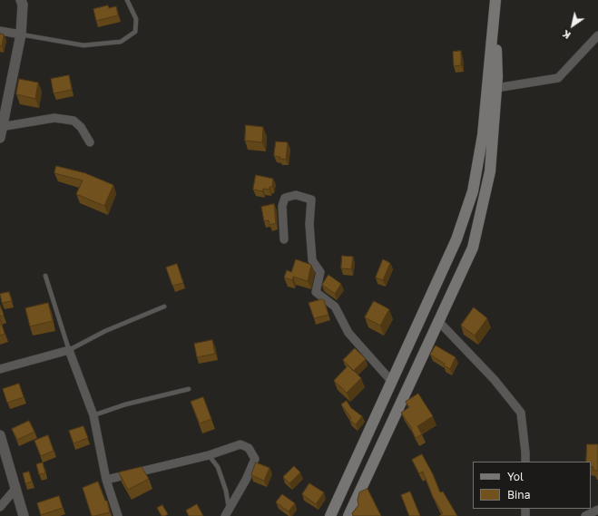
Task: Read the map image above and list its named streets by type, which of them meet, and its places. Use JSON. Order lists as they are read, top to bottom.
{
  "legend": ["Yol", "Bina"],
  "north": "bottom left"
}
